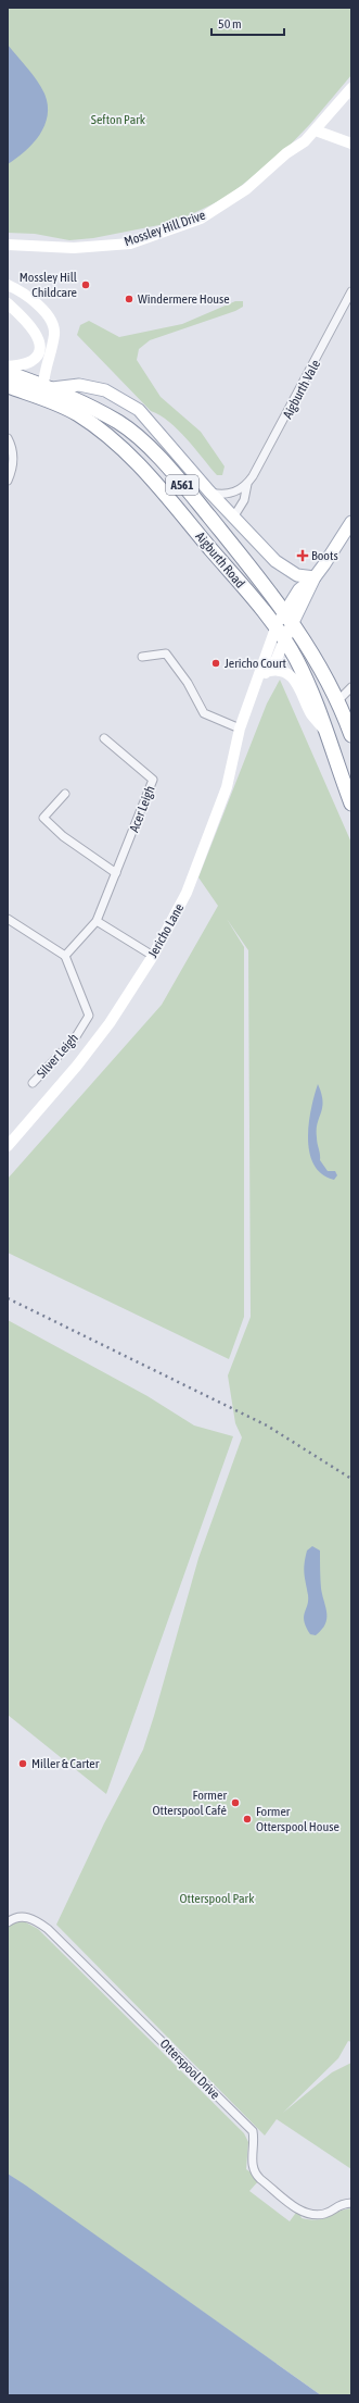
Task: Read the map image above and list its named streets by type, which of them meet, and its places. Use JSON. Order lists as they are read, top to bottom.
{
  "streets": {
    "highway": ["A561", "Aigburth Road"],
    "street": [
      "Mossley Hill Drive",
      "Aigburth Vale",
      "Acer Leigh",
      "Jericho Lane",
      "Silver Leigh",
      "Otterspool Drive"
    ]
  },
  "crossings": [
    ["Aigburth Road", "Jericho Lane"]
  ],
  "parks": ["Sefton Park", "Otterspool Park"],
  "places": {
    "other": [
      "Mossley Hill Childcare",
      "Windermere House",
      "Jericho Court",
      "Miller & Carter",
      "Former Otterspool Café",
      "Former Otterspool House"
    ],
    "health": ["Boots"]
  },
  "scale_bar": "50 m"
}
